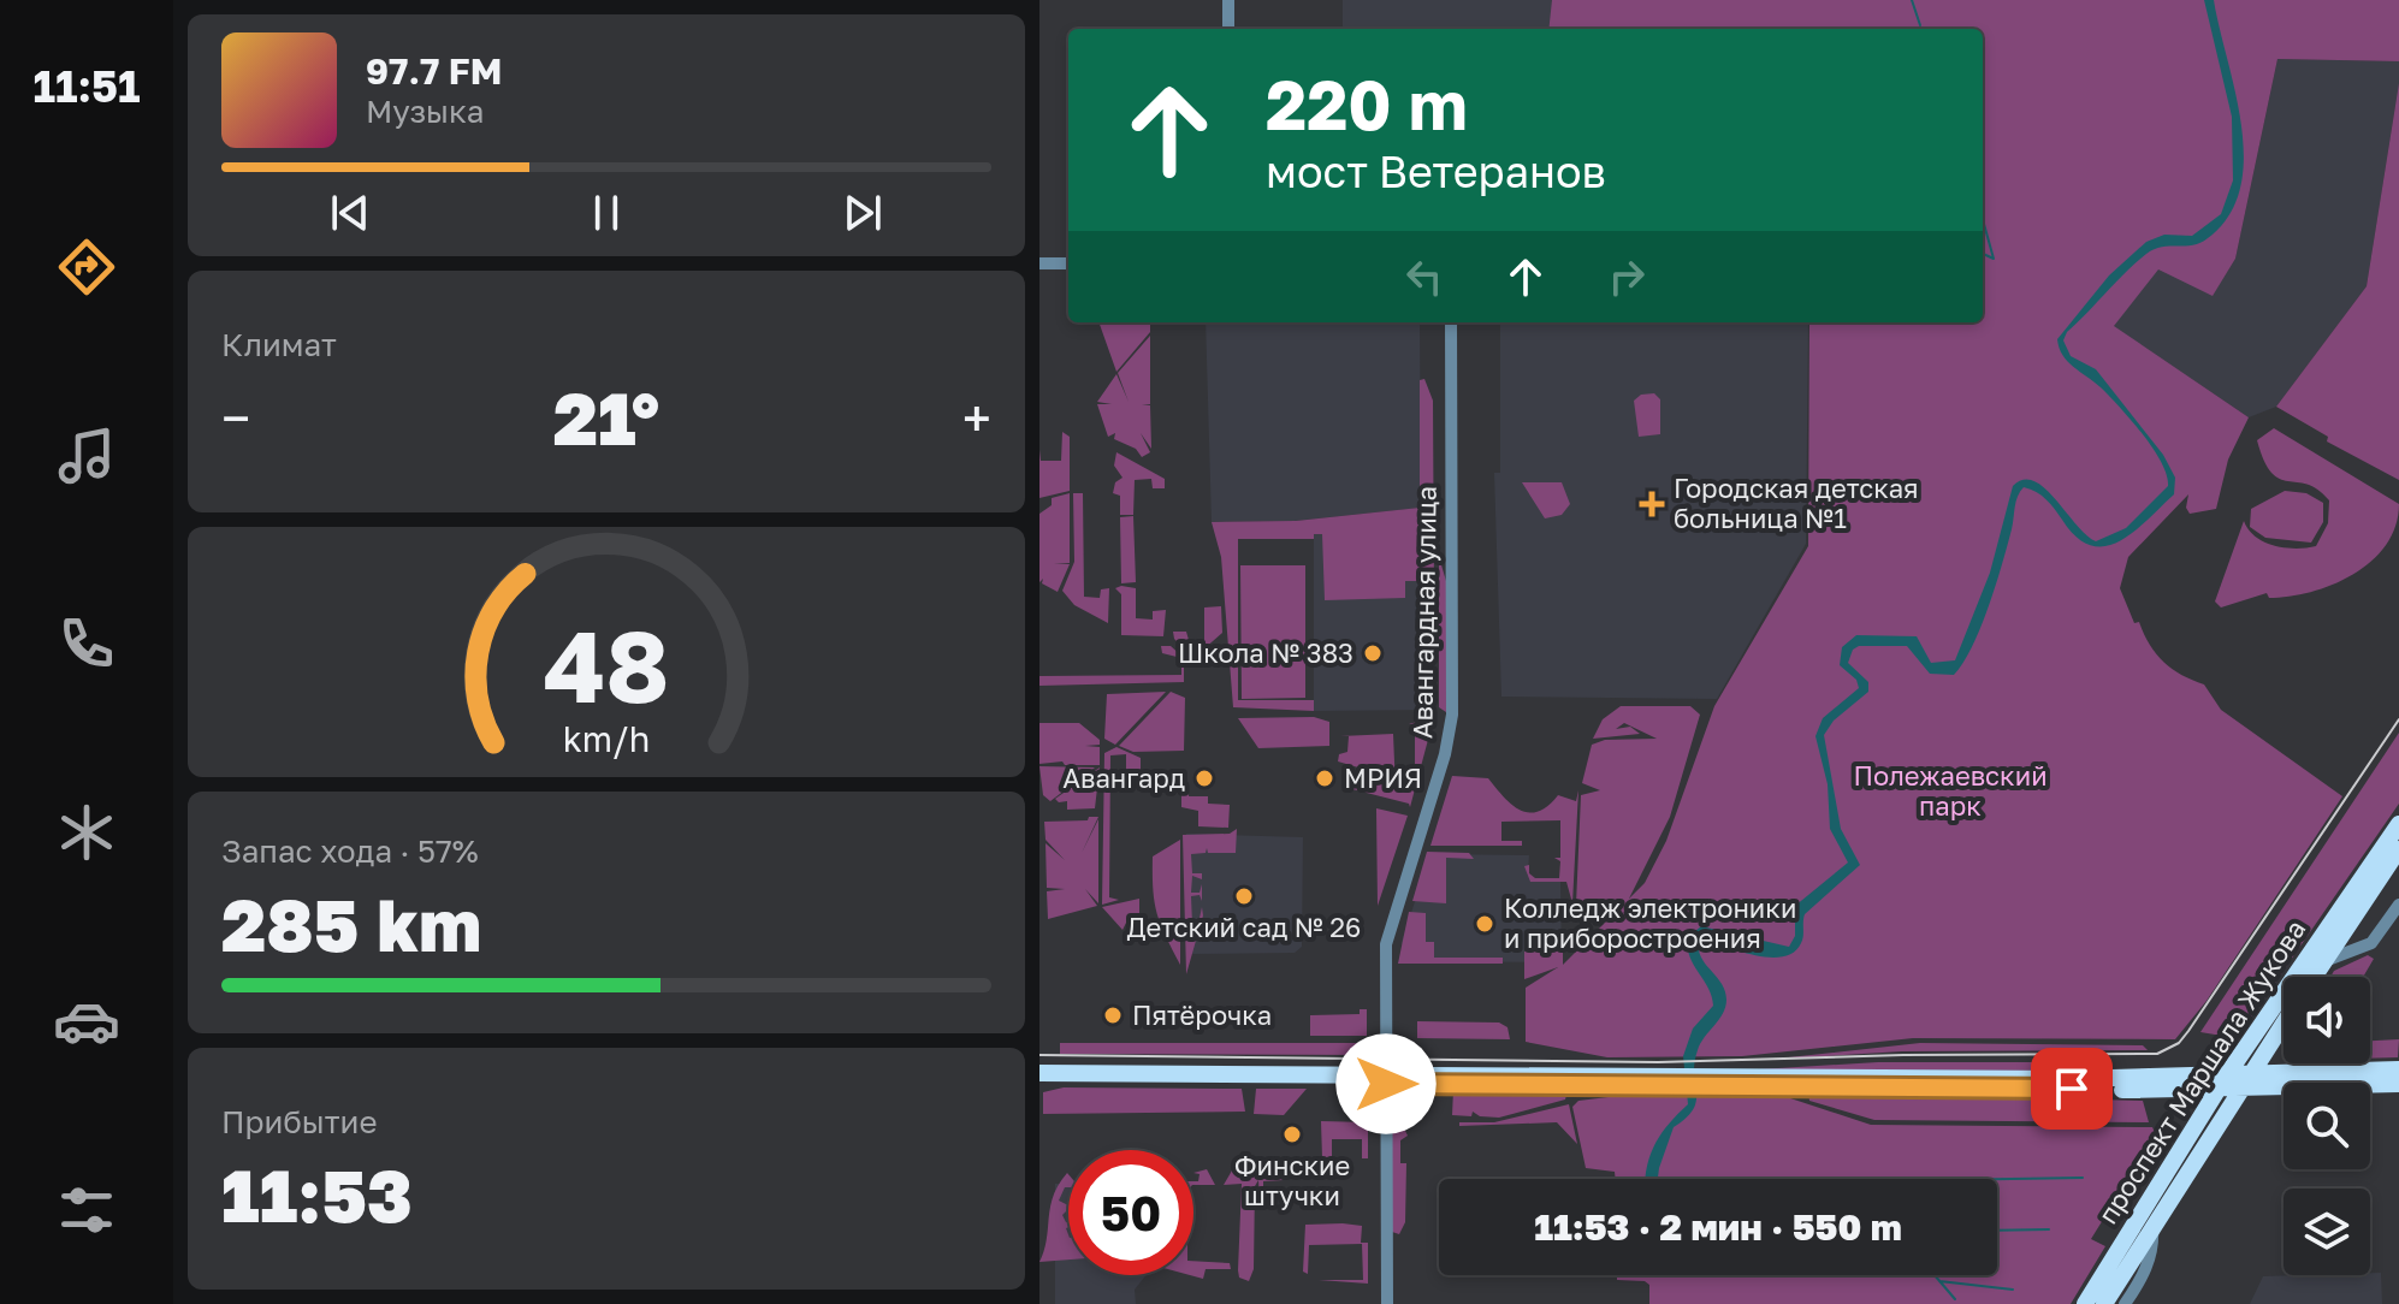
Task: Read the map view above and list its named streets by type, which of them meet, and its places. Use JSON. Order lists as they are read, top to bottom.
{
  "streets": {
    "main road": ["проспект Маршала Жукова"],
    "street": ["Авангардная улица"]
  },
  "parks": ["Полежаевский парк"],
  "places": {
    "health": ["Городская детская больница №1"],
    "other": [
      "Школа № 383",
      "Авангард",
      "МРИЯ",
      "Детский сад № 26",
      "Колледж электроники и приборостроения",
      "Пятёрочка",
      "Финские штучки"
    ]
  },
  "page": {
    "tabs": "11:51",
    "turn": ["220 m", "мост Ветеранов"],
    "song": ["97.7 FM", "Музыка"],
    "tile": [
      "Климат",
      ["Запас хода · 57%", "285 km"],
      ["Прибытие", "11:53"]
    ],
    "heat": ["−", "21°", "+"],
    "limit": "50",
    "trip": "11:53 · 2 мин · 550 m",
    "gauge": ["48", "km/h"]
  }
}
